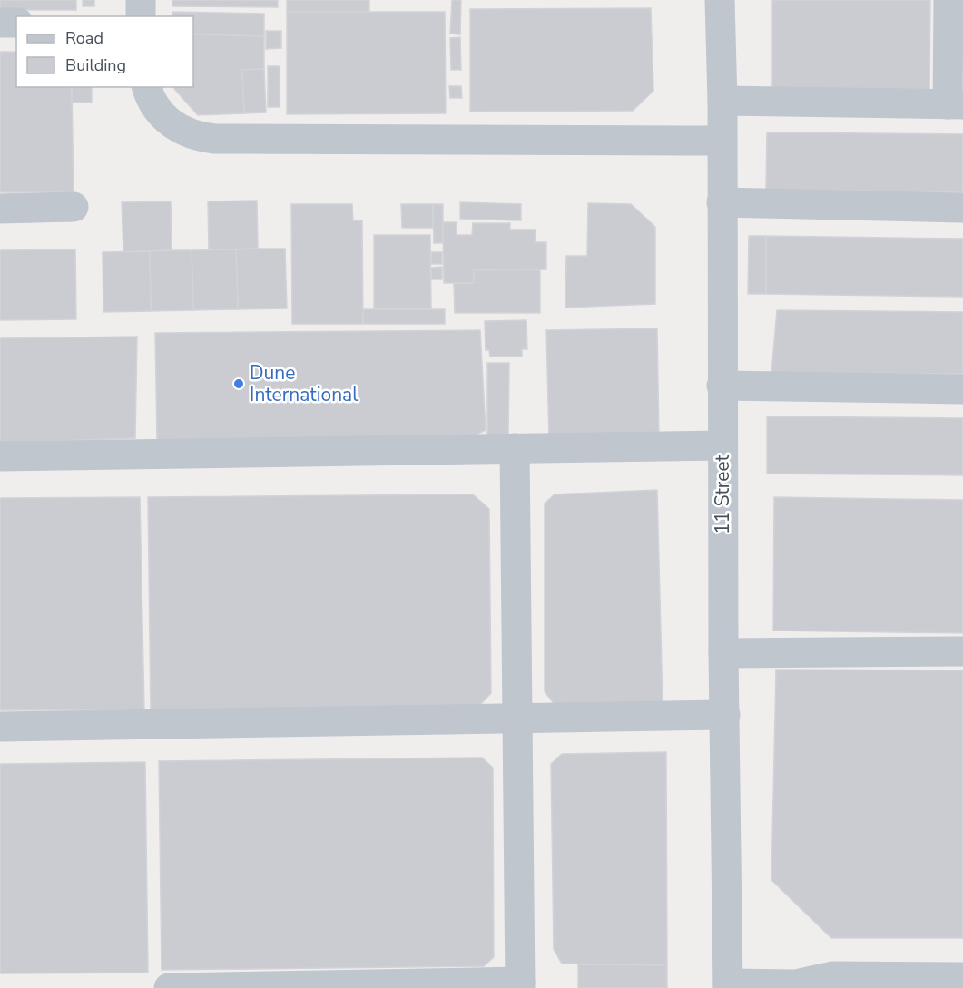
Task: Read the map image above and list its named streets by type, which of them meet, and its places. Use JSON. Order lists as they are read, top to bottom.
{
  "streets": {
    "street": ["11 Street"]
  },
  "places": ["Dune International"],
  "legend": ["Road", "Building"]
}
